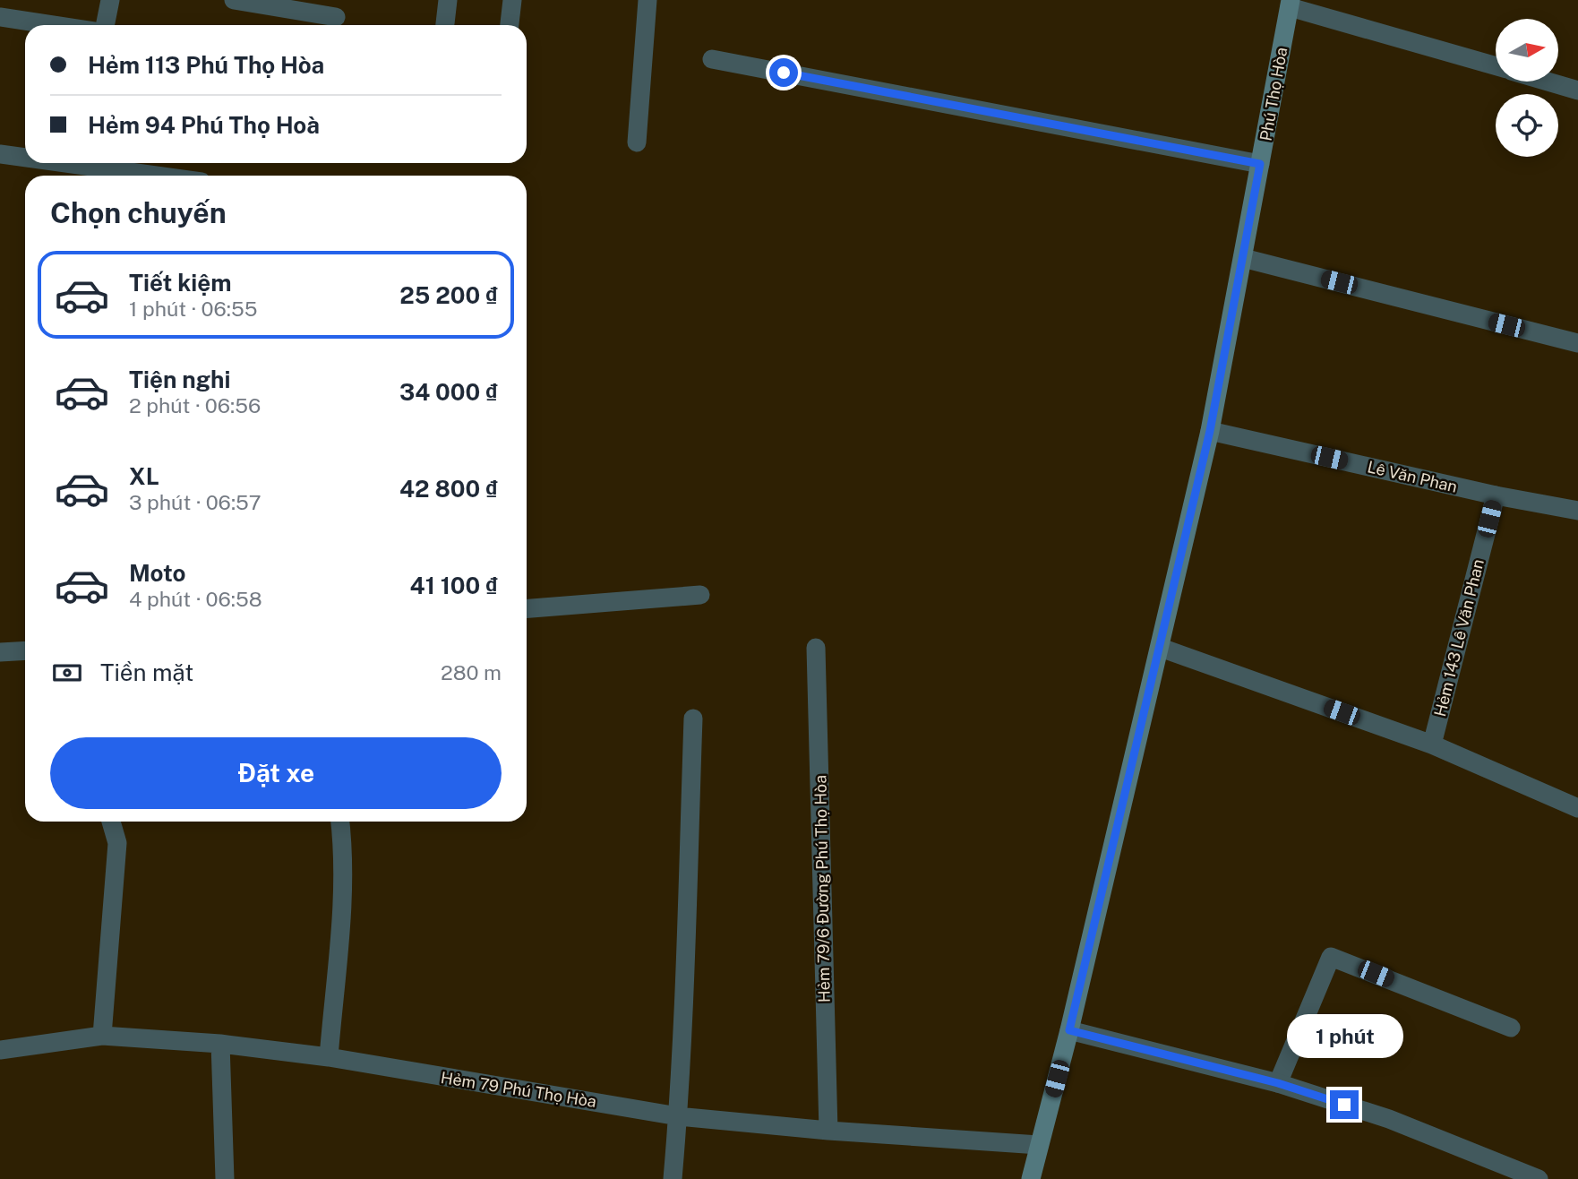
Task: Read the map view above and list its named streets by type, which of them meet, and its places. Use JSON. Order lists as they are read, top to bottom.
{
  "streets": {
    "street": [
      "Phú Thọ Hòa",
      "Lê Văn Phan",
      "Hẻm 143 Lê Văn Phan",
      "Hẻm 79/6 Đường Phú Thọ Hòa",
      "Hẻm 79 Phú Thọ Hòa"
    ]
  },
  "crossings": [
    ["Phú Thọ Hòa", "Lê Văn Phan"],
    ["Phú Thọ Hòa", "Hẻm 79 Phú Thọ Hòa"],
    ["Lê Văn Phan", "Hẻm 143 Lê Văn Phan"],
    ["Hẻm 79/6 Đường Phú Thọ Hòa", "Hẻm 79 Phú Thọ Hòa"]
  ],
  "north": "right",
  "page": {
    "banner": ["Hẻm 113 Phú Thọ Hòa", "Hẻm 94 Phú Thọ Hoà"],
    "heading": "Chọn chuyến",
    "list": [
      {
        "name": "Tiết kiệm",
        "note": "1 phút · 06:55",
        "value": "25 200 ₫"
      },
      {
        "name": "Tiện nghi",
        "note": "2 phút · 06:56",
        "value": "34 000 ₫"
      },
      {
        "name": "XL",
        "note": "3 phút · 06:57",
        "value": "42 800 ₫"
      },
      {
        "name": "Moto",
        "note": "4 phút · 06:58",
        "value": "41 100 ₫"
      }
    ],
    "pay": ["Tiền mặt", "280 m"],
    "buttons": "Đặt xe",
    "bubble": "1 phút"
  }
}
